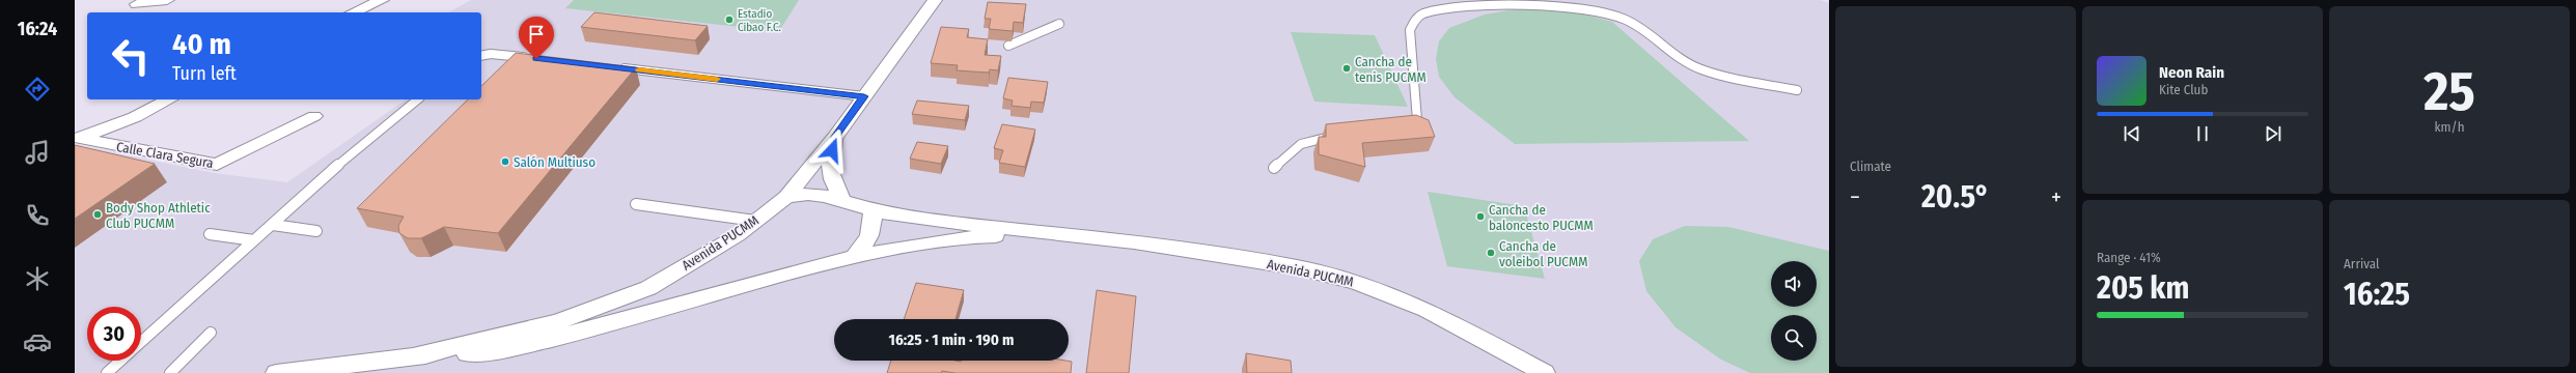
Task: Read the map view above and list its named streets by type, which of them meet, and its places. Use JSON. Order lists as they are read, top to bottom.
{
  "streets": {
    "street": ["Calle Clara Segura", "Avenida PUCMM"]
  },
  "places": [
    "Estadio Cibao F.C.",
    "Cancha de tenis PUCMM",
    "Salón Multiuso",
    "Body Shop Athletic Club PUCMM",
    "Cancha de baloncesto PUCMM",
    "Cancha de voleibol PUCMM"
  ],
  "page": {
    "tabs": "16:24",
    "tile": [
      "Climate",
      ["25", "km/h"],
      ["Range · 41%", "205 km"],
      ["Arrival", "16:25"]
    ],
    "turn": ["40 m", "Turn left"],
    "song": ["Neon Rain", "Kite Club"],
    "heat": ["−", "20.5°", "+"],
    "limit": "30",
    "trip": "16:25 · 1 min · 190 m"
  }
}
